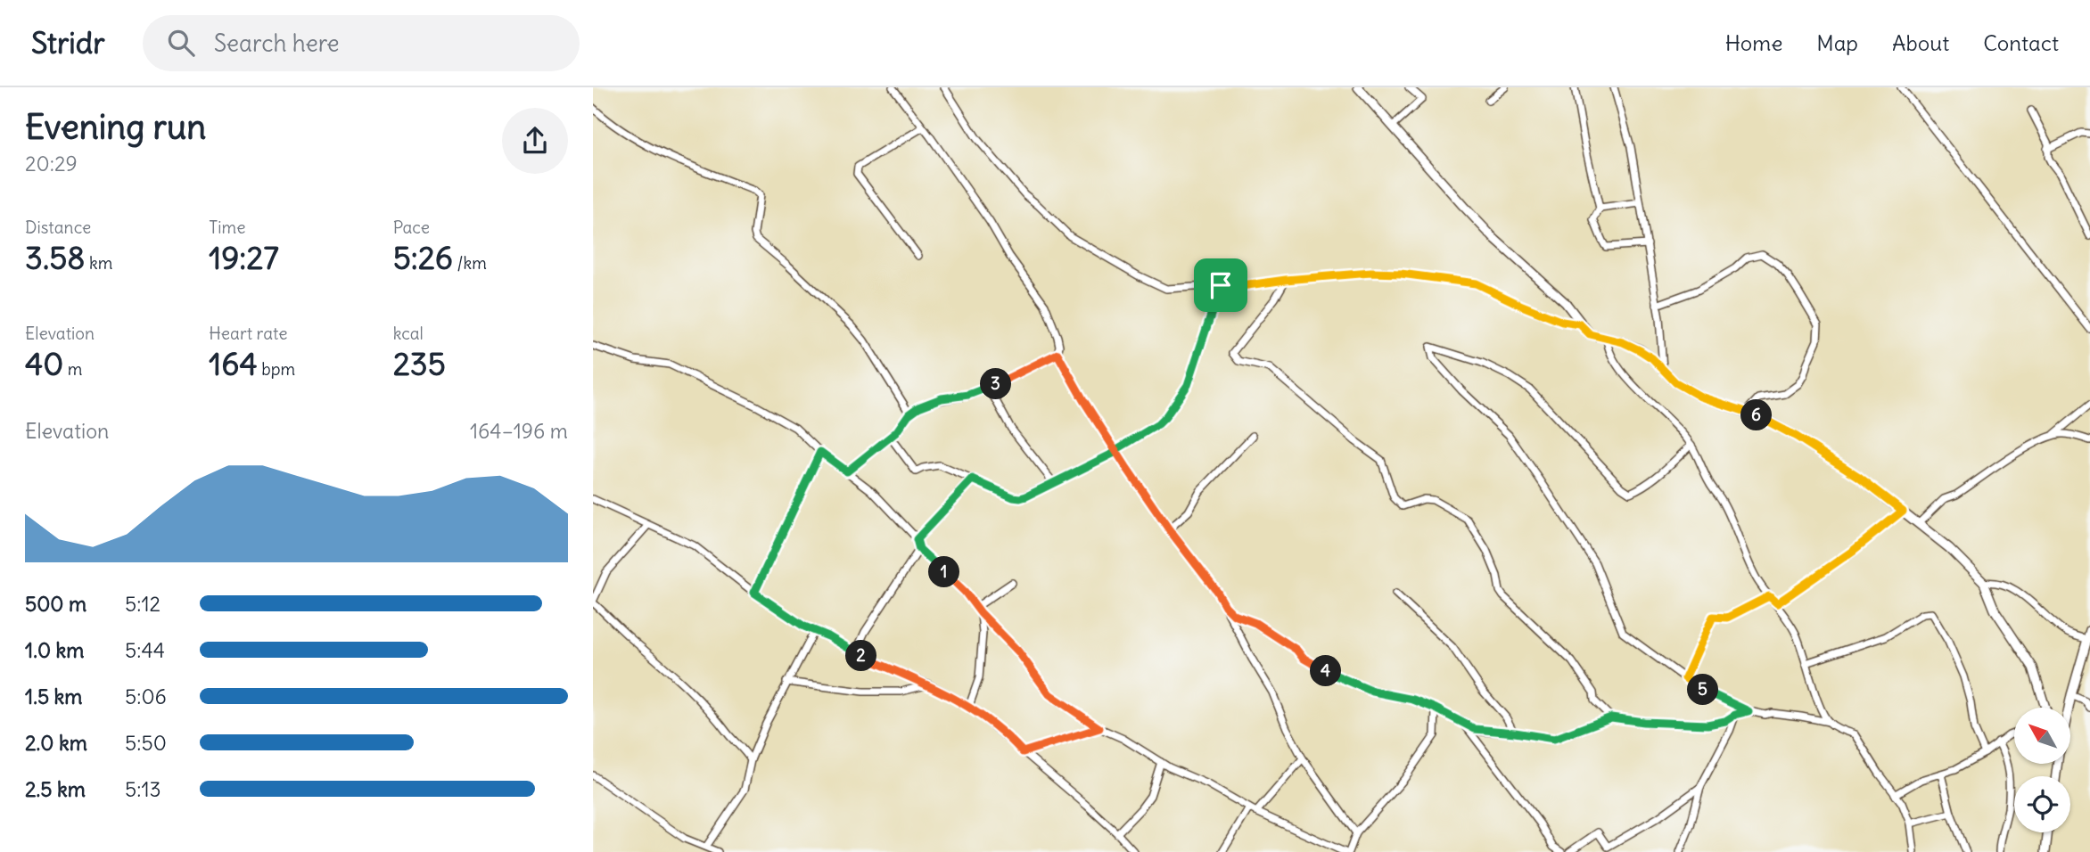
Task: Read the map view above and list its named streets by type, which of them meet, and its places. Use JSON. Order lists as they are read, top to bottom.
{
  "north": "top left",
  "page": {
    "header": "Stridr",
    "search": "Search here",
    "nav": [
      "Home",
      "Map",
      "About",
      "Contact"
    ],
    "heading": ["Evening run", "20:29"],
    "stats": [
      ["Distance", "3.58 km"],
      ["Time", "19:27"],
      ["Pace", "5:26 /km"],
      ["Elevation", "40 m"],
      ["Heart rate", "164 bpm"],
      ["kcal", "235"]
    ],
    "pins": [
      "3",
      "6",
      "1",
      "2",
      "4",
      "5"
    ],
    "chart": ["Elevation", "164–196 m"],
    "list": [
      {
        "name": "500 m",
        "note": "5:12"
      },
      {
        "name": "1.0 km",
        "note": "5:44"
      },
      {
        "name": "1.5 km",
        "note": "5:06"
      },
      {
        "name": "2.0 km",
        "note": "5:50"
      },
      {
        "name": "2.5 km",
        "note": "5:13"
      }
    ]
  }
}
